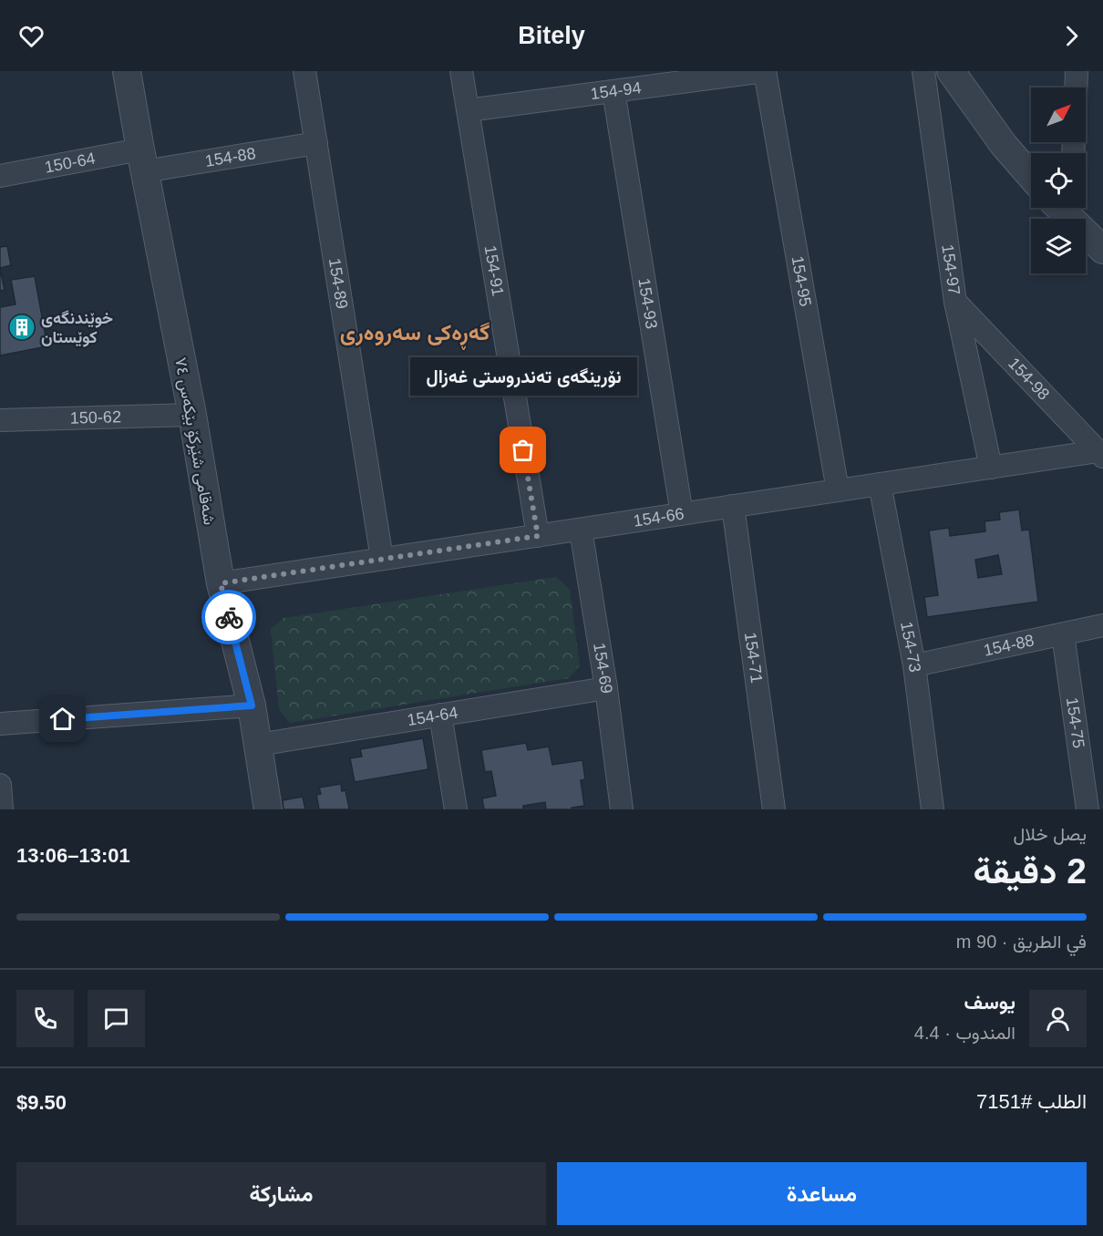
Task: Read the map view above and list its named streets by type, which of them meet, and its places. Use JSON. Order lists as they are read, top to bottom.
{
  "streets": {
    "street": [
      "154-94",
      "154-88",
      "150-64",
      "154-91",
      "154-97",
      "154-95",
      "154-89",
      "154-93",
      "154-98",
      "150-62",
      "شەقامی شێرکۆ بێکەس ٧٤",
      "154-66",
      "154-73",
      "154-71",
      "154-69",
      "154-64",
      "154-75"
    ]
  },
  "crossings": [
    ["154-94", "154-91"],
    ["154-94", "154-95"],
    ["154-94", "154-93"],
    ["154-88", "150-64"],
    ["154-88", "154-89"],
    ["154-88", "شەقامی شێرکۆ بێکەس ٧٤"],
    ["154-88", "154-73"],
    ["154-88", "154-75"],
    ["150-64", "شەقامی شێرکۆ بێکەس ٧٤"],
    ["154-91", "154-66"],
    ["154-97", "154-98"],
    ["154-97", "154-66"],
    ["154-95", "154-66"],
    ["154-89", "154-66"],
    ["154-93", "154-66"],
    ["154-98", "154-66"],
    ["150-62", "شەقامی شێرکۆ بێکەس ٧٤"],
    ["شەقامی شێرکۆ بێکەس ٧٤", "154-66"],
    ["شەقامی شێرکۆ بێکەس ٧٤", "154-64"],
    ["154-66", "154-73"],
    ["154-66", "154-71"],
    ["154-66", "154-69"],
    ["154-69", "154-64"]
  ],
  "districts": ["گەڕەکی سەروەری"],
  "places": {
    "building": ["خوێندنگەی کوێستان"],
    "other": ["نۆرینگەی تەندروستی غەزال"]
  },
  "north": "top right",
  "page": {
    "header": "Bitely",
    "bubble": "نۆرینگەی تەندروستی غەزال",
    "heading": ["2 دقيقة", "يصل خلال", "13:01–13:06"],
    "panel": [
      "يوسف",
      "المندوب · 4.4",
      "الطلب #7151",
      "$9.50"
    ],
    "bar": "في الطريق · 90 m",
    "buttons": ["مساعدة", "مشاركة"]
  }
}
